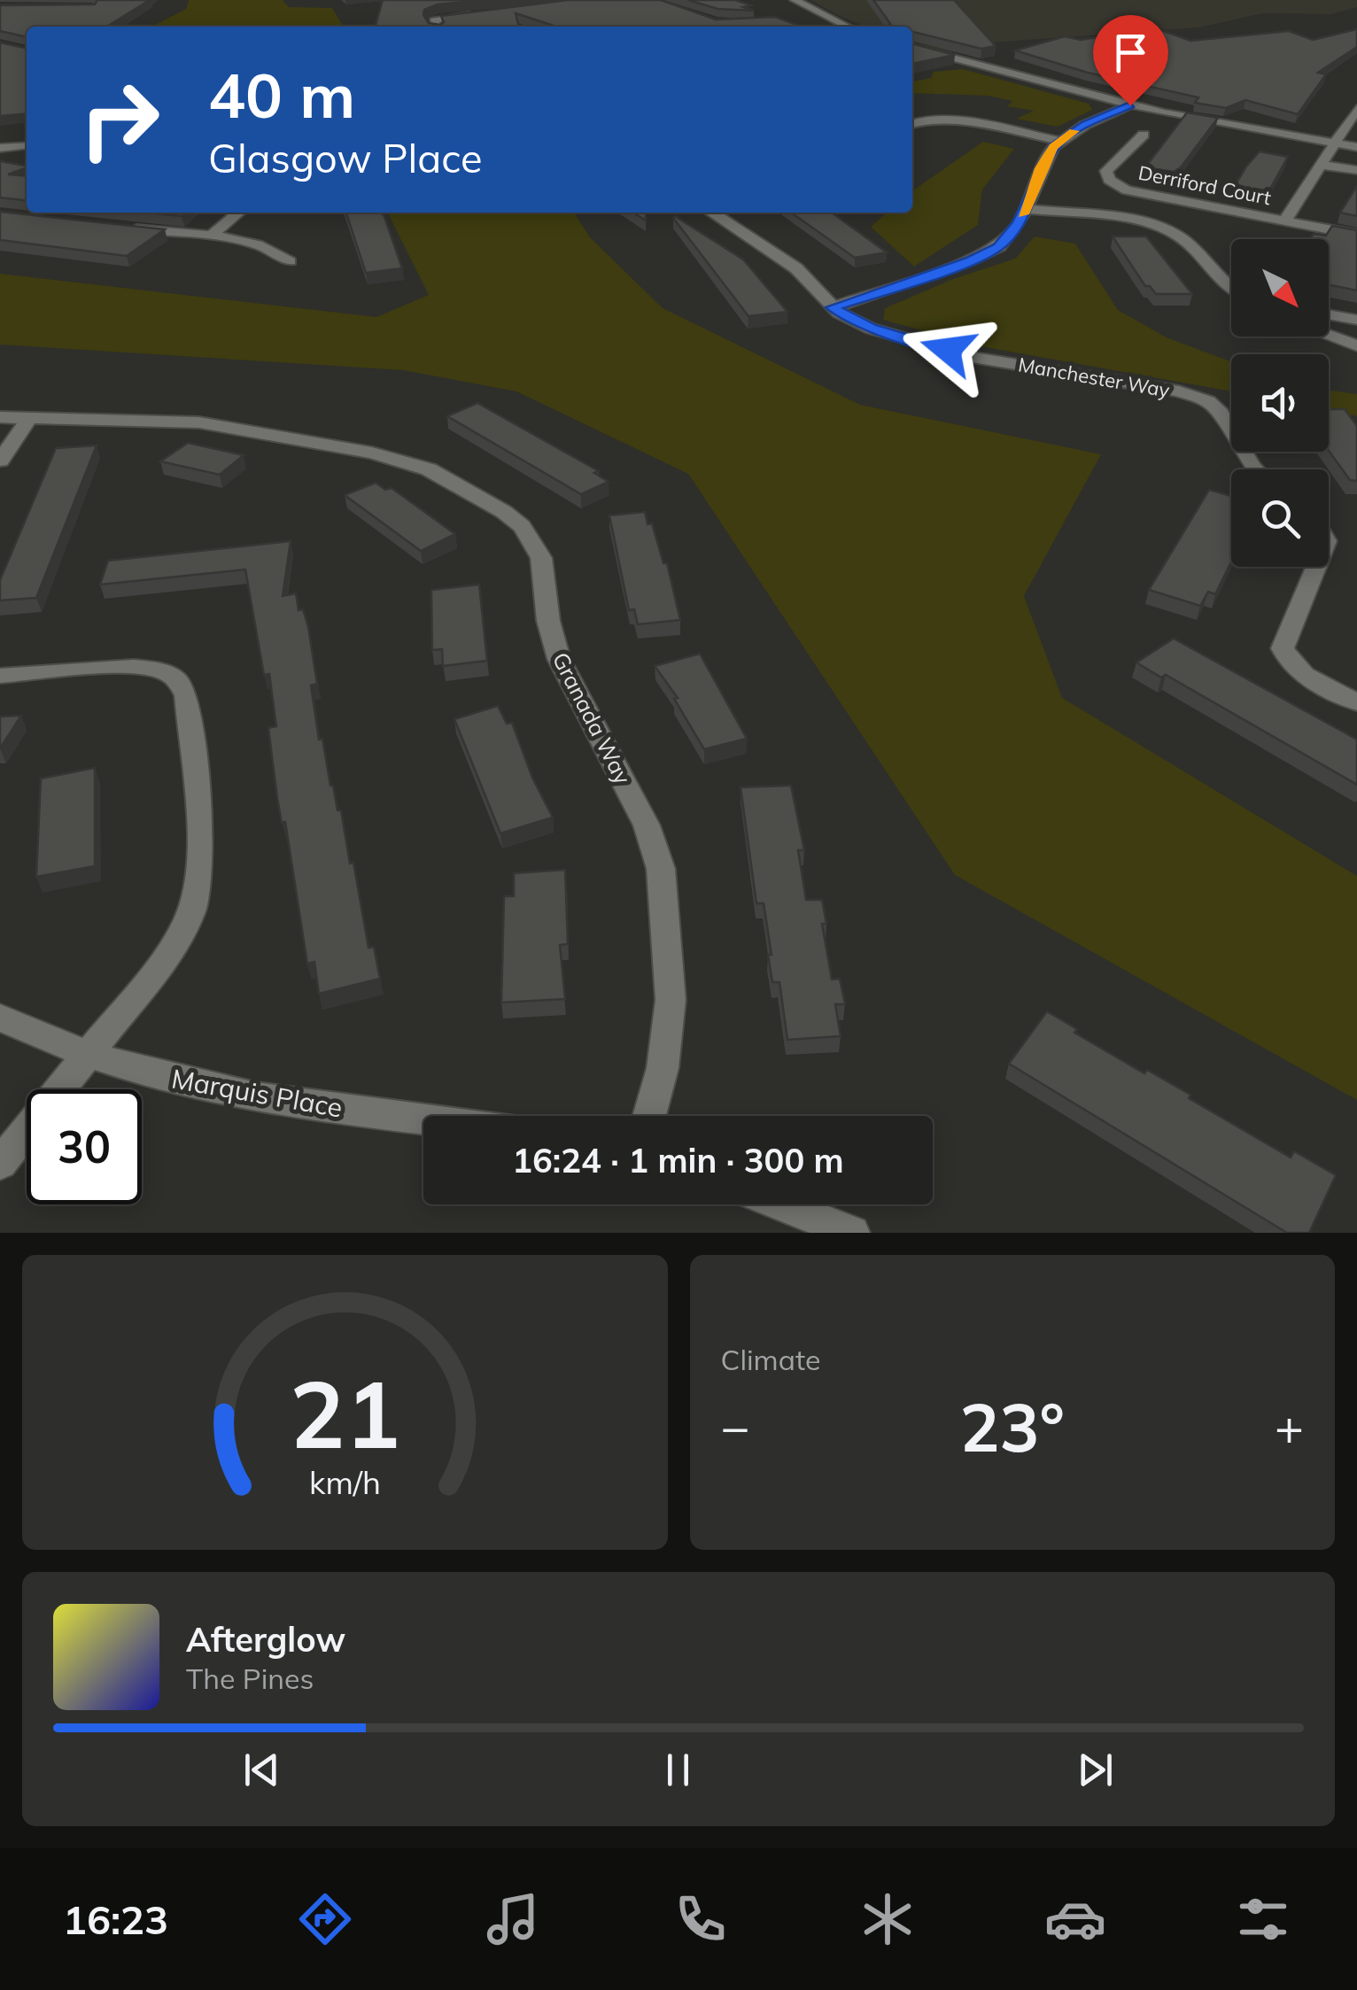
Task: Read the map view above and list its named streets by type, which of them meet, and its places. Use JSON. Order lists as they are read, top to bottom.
{
  "streets": {
    "street": [
      "Derriford Court",
      "Manchester Way",
      "Granada Way",
      "Marquis Place"
    ]
  },
  "north": "bottom right",
  "page": {
    "turn": ["40 m", "Glasgow Place"],
    "limit": "30",
    "trip": "16:24 · 1 min · 300 m",
    "tile": "Climate",
    "heat": ["−", "23°", "+"],
    "song": ["Afterglow", "The Pines"],
    "tabs": "16:23",
    "gauge": ["21", "km/h"]
  }
}
